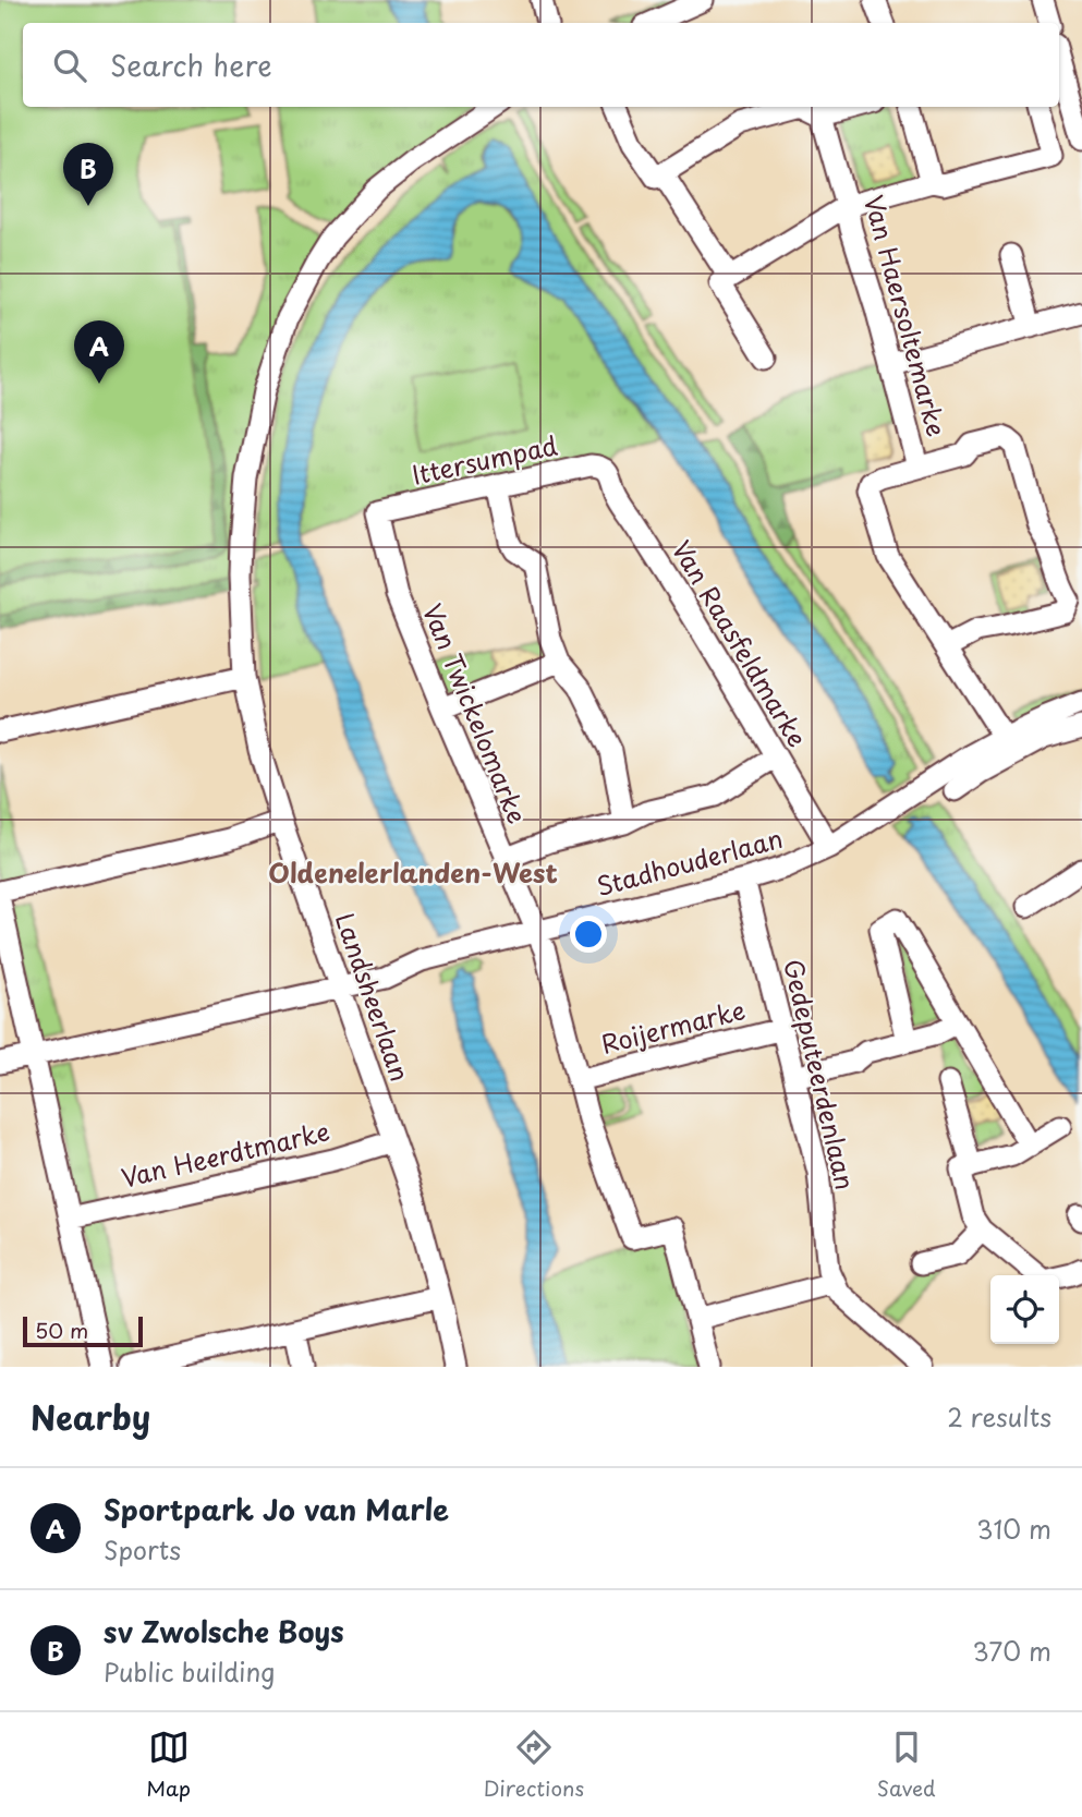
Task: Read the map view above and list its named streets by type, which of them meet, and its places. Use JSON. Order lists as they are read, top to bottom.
{
  "streets": {
    "street": [
      "Van Haersoltemarke",
      "Ittersumpad",
      "Van Raasfeldmarke",
      "Van Twickelomarke",
      "Stadhouderlaan",
      "Landsheerlaan",
      "Roijermarke",
      "Gedeputeerdenlaan",
      "Van Heerdtmarke"
    ]
  },
  "crossings": [
    ["Van Haersoltemarke", "Stadhouderlaan"],
    ["Ittersumpad", "Van Raasfeldmarke"],
    ["Ittersumpad", "Van Twickelomarke"],
    ["Van Raasfeldmarke", "Stadhouderlaan"],
    ["Van Twickelomarke", "Stadhouderlaan"],
    ["Van Twickelomarke", "Roijermarke"],
    ["Stadhouderlaan", "Landsheerlaan"],
    ["Stadhouderlaan", "Gedeputeerdenlaan"],
    ["Landsheerlaan", "Van Heerdtmarke"],
    ["Roijermarke", "Gedeputeerdenlaan"]
  ],
  "districts": ["Oldenelerlanden-West"],
  "scale_bar": "50 m",
  "page": {
    "search": "Search here",
    "pins": ["B", "A"],
    "scale": "50 m",
    "heading": ["Nearby", "2 results"],
    "list": [
      {
        "mark": "A",
        "name": "Sportpark Jo van Marle",
        "note": "Sports",
        "value": "310 m"
      },
      {
        "mark": "B",
        "name": "sv Zwolsche Boys",
        "note": "Public building",
        "value": "370 m"
      }
    ],
    "nav": ["Map", "Directions", "Saved"]
  }
}
